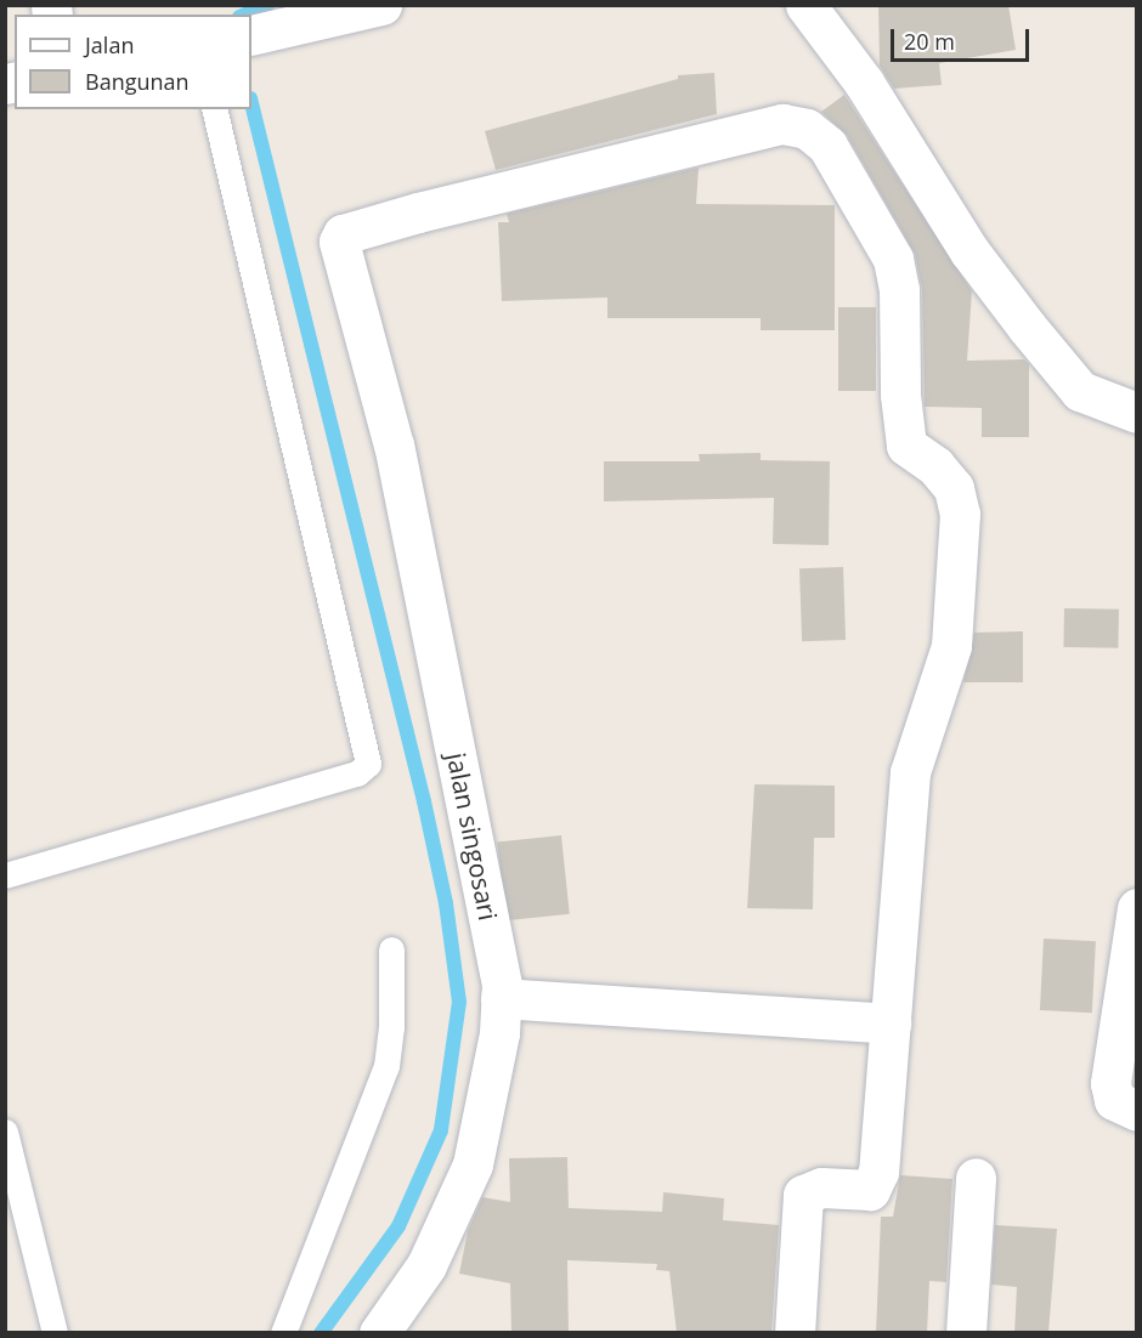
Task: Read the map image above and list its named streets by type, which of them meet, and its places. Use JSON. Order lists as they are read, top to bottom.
{
  "streets": {
    "street": ["jalan singosari"]
  },
  "legend": ["Jalan", "Bangunan"],
  "scale_bar": "20 m"
}
